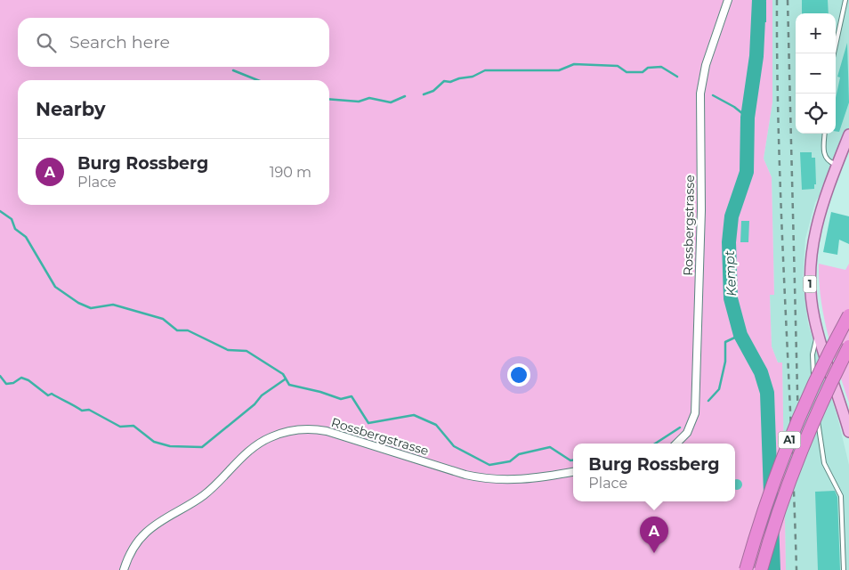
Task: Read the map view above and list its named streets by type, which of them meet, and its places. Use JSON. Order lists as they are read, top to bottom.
{
  "streets": {
    "highway": ["A1"],
    "main road": ["1"],
    "street": ["Rossbergstrasse"]
  },
  "water": ["Kempt"],
  "page": {
    "map_buttons": ["+", "−"],
    "search": "Search here",
    "heading": "Nearby",
    "list": [
      {
        "mark": "A",
        "name": "Burg Rossberg",
        "note": "Place",
        "value": "190 m"
      }
    ],
    "popup": ["Burg Rossberg", "Place"],
    "pins": "A"
  }
}
